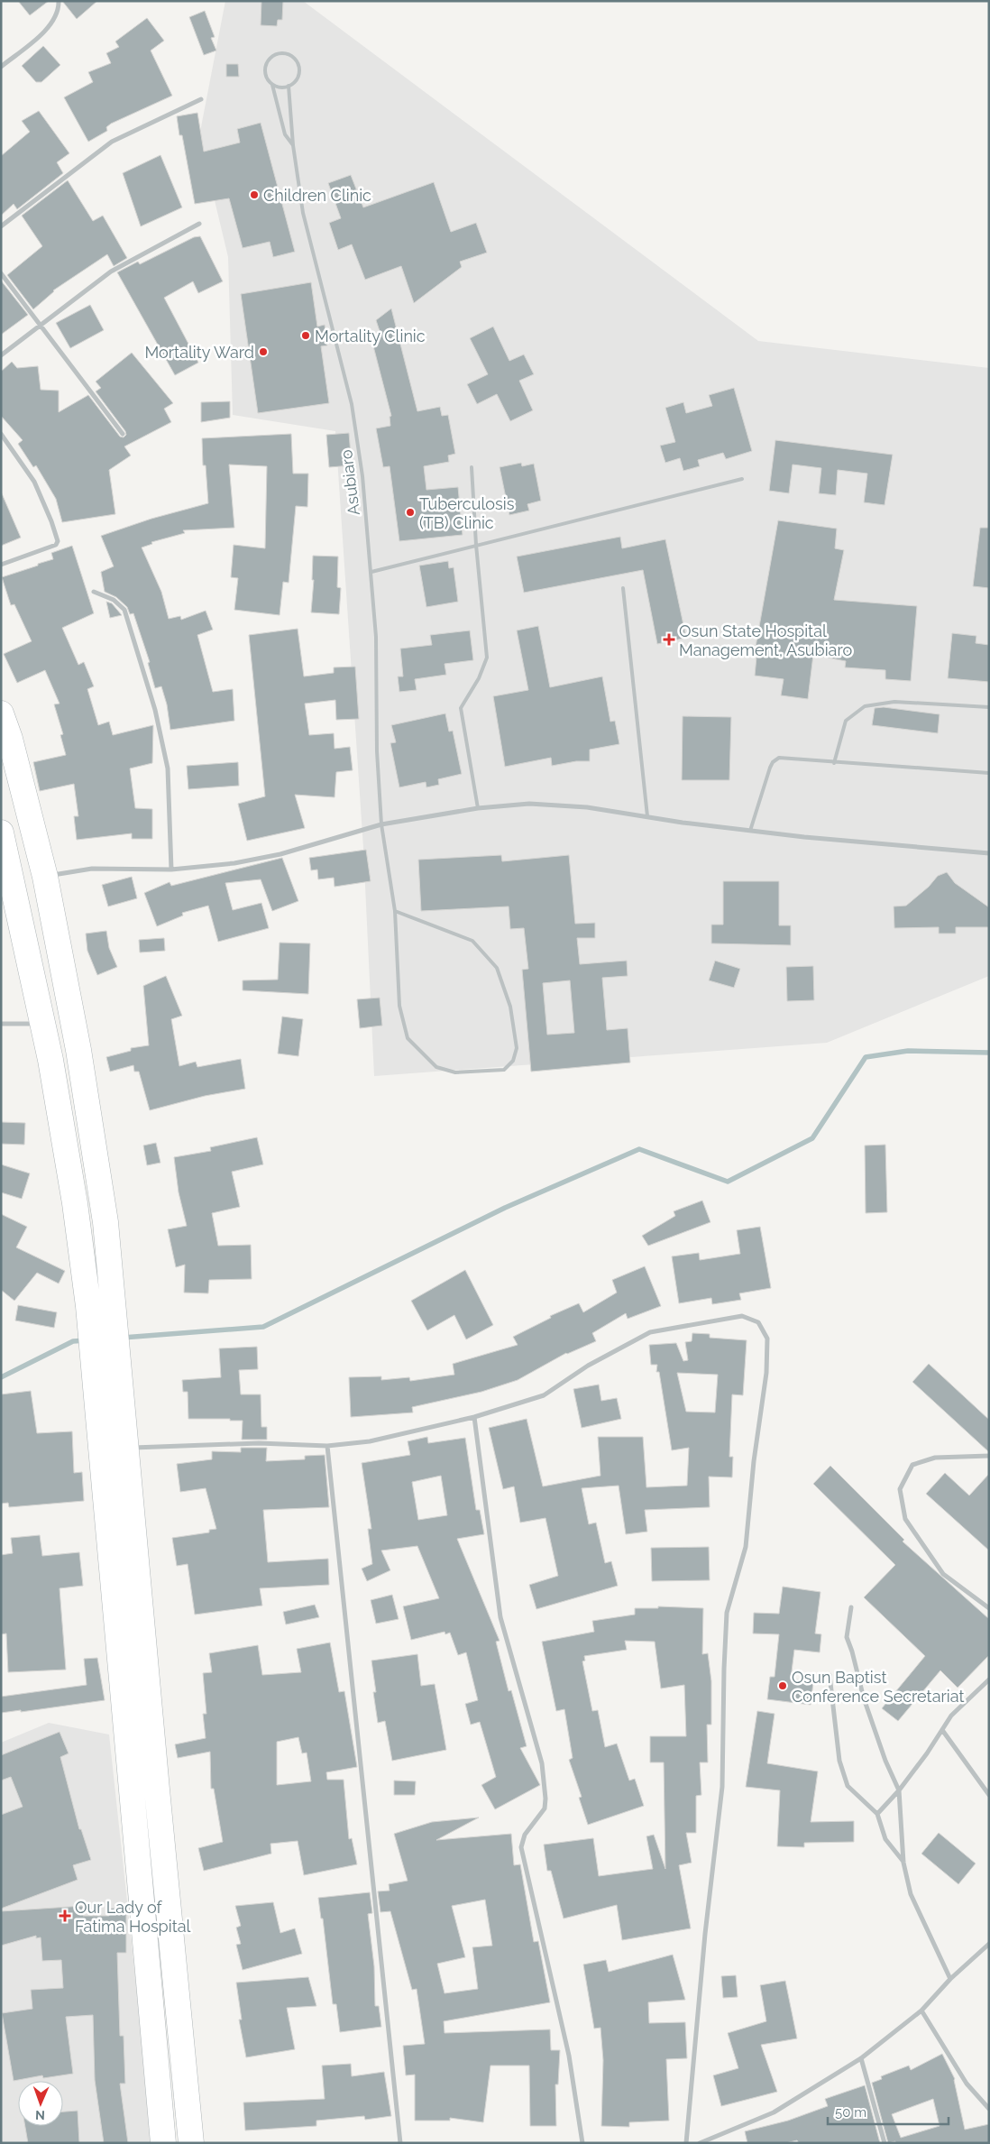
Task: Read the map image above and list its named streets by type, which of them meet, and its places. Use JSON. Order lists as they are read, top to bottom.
{
  "streets": {
    "lane": ["Asubiaro"]
  },
  "places": {
    "other": [
      "Children Clinic",
      "Mortality Clinic",
      "Mortality Ward",
      "Tuberculosis (TB) Clinic",
      "Osun Baptist Conference Secretariat"
    ],
    "health": ["Osun State Hospital Management, Asubiaro", "Our Lady of Fatima Hospital"]
  },
  "scale_bar": "50 m",
  "north": "bottom"
}
